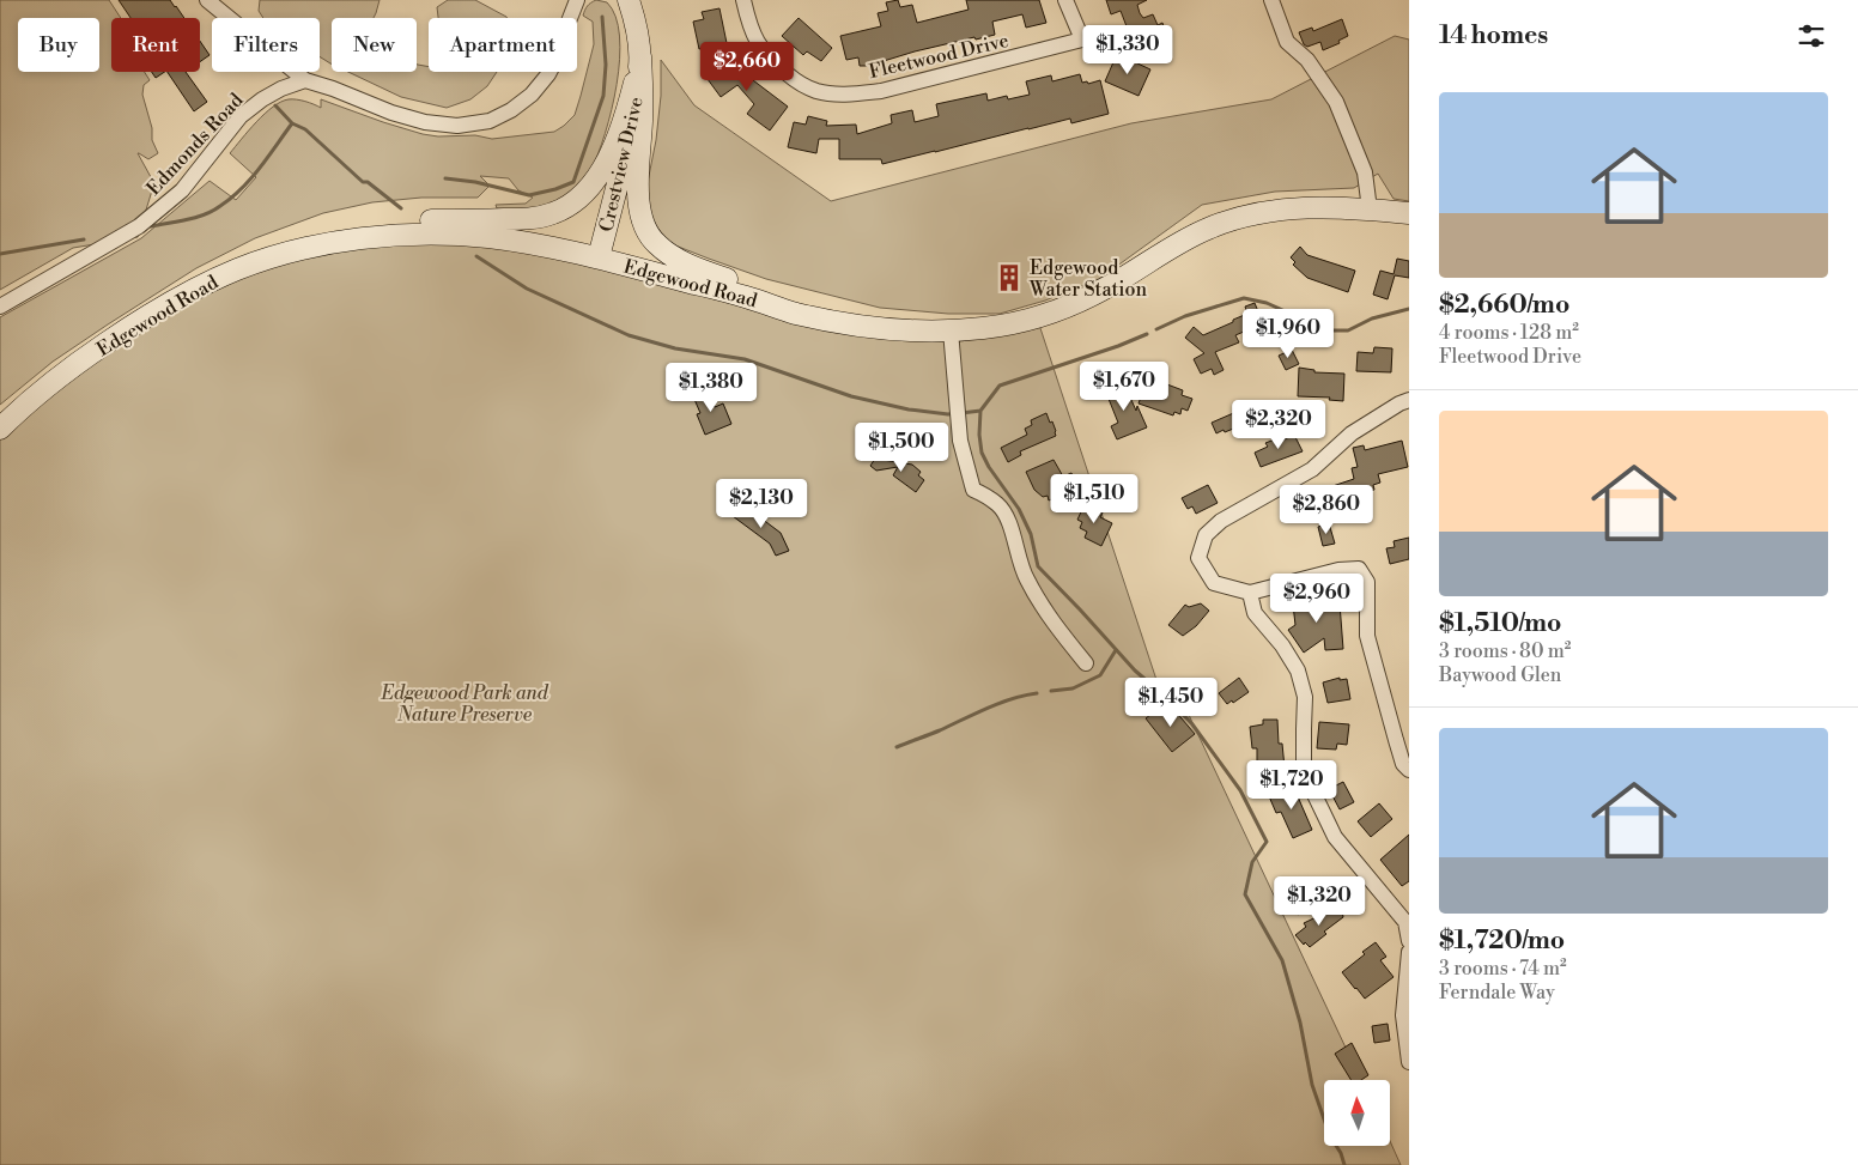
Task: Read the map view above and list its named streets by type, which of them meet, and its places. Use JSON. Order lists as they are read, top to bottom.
{
  "streets": {
    "main road": ["Crestview Drive", "Edgewood Road"],
    "street": ["Fleetwood Drive", "Edmonds Road"]
  },
  "crossings": [
    ["Crestview Drive", "Edgewood Road"]
  ],
  "parks": ["Edgewood Park and Nature Preserve"],
  "places": {
    "building": ["Edgewood Water Station"]
  },
  "north": "top",
  "page": {
    "heading": "14 homes",
    "chip": [
      "Buy",
      "Rent",
      "Filters",
      "New",
      "Apartment"
    ],
    "price": [
      "$1,330",
      "$2,660",
      "$1,960",
      "$1,670",
      "$1,380",
      "$2,320",
      "$1,500",
      "$1,510",
      "$2,130",
      "$2,860",
      "$2,960",
      "$1,450",
      "$1,720",
      "$1,320"
    ],
    "list": [
      {
        "name": "$2,660/mo",
        "note": "4 rooms · 128 m² · Fleetwood Drive"
      },
      {
        "name": "$1,510/mo",
        "note": "3 rooms · 80 m² · Baywood Glen"
      },
      {
        "name": "$1,720/mo",
        "note": "3 rooms · 74 m² · Ferndale Way"
      }
    ]
  }
}
